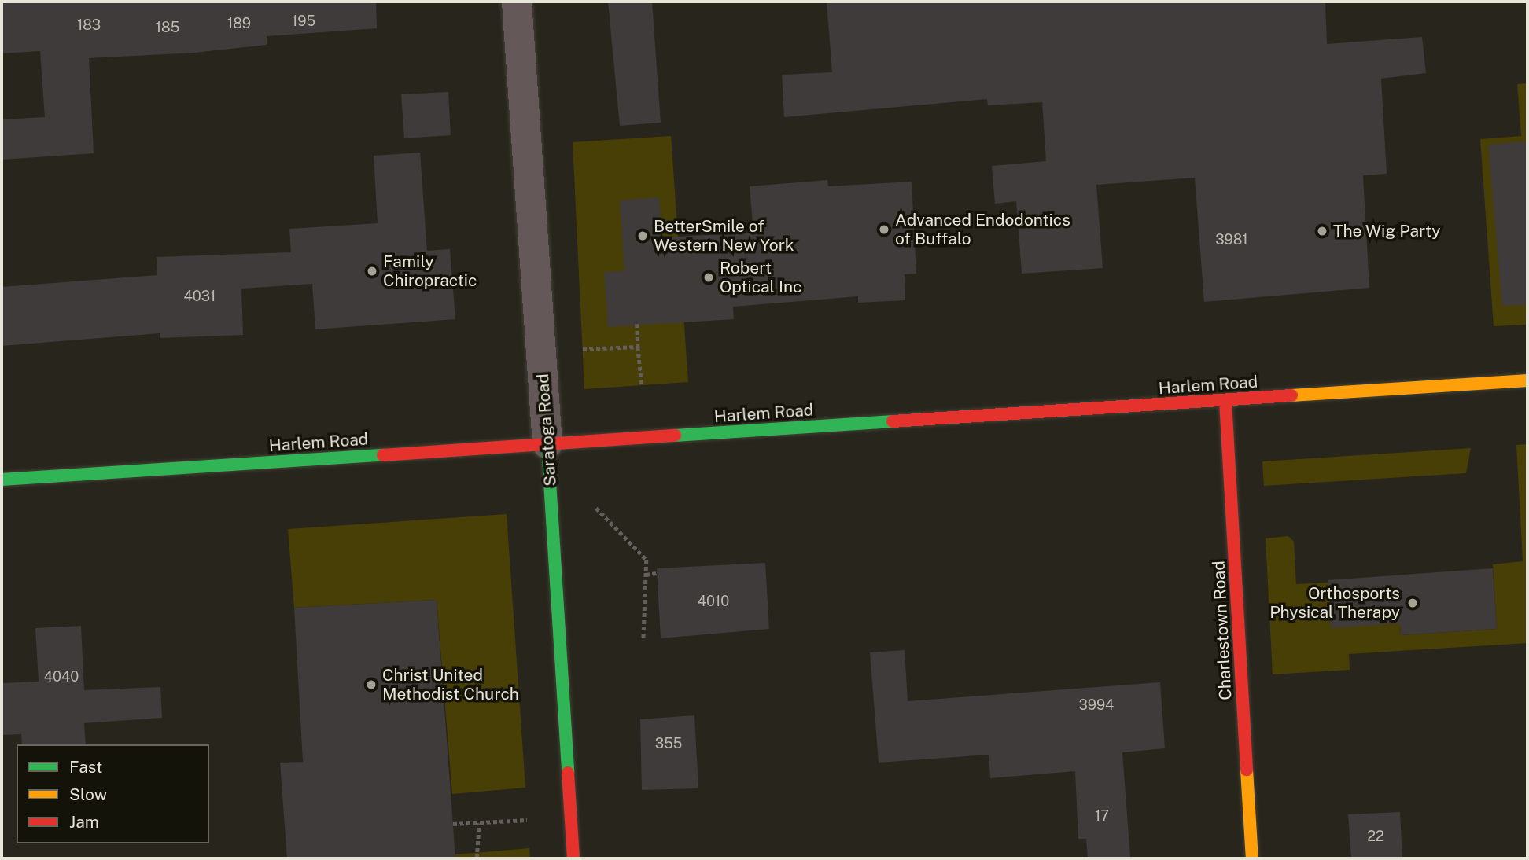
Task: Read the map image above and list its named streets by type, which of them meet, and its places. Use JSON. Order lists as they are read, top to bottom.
{
  "streets": {
    "main road": ["Harlem Road", "Saratoga Road", "Charlestown Road"]
  },
  "crossings": [
    ["Harlem Road", "Saratoga Road"],
    ["Harlem Road", "Charlestown Road"]
  ],
  "places": [
    "Advanced Endodontics of Buffalo",
    "The Wig Party",
    "BetterSmile of Western New York",
    "Family Chiropractic",
    "Robert Optical Inc",
    "Orthosports Physical Therapy",
    "Christ United Methodist Church"
  ],
  "house_numbers": [
    "195",
    "189",
    "183",
    "185",
    "3981",
    "4031",
    "4010",
    "4040",
    "3994",
    "355",
    "17",
    "22"
  ],
  "legend": ["Fast", "Slow", "Jam"]
}
